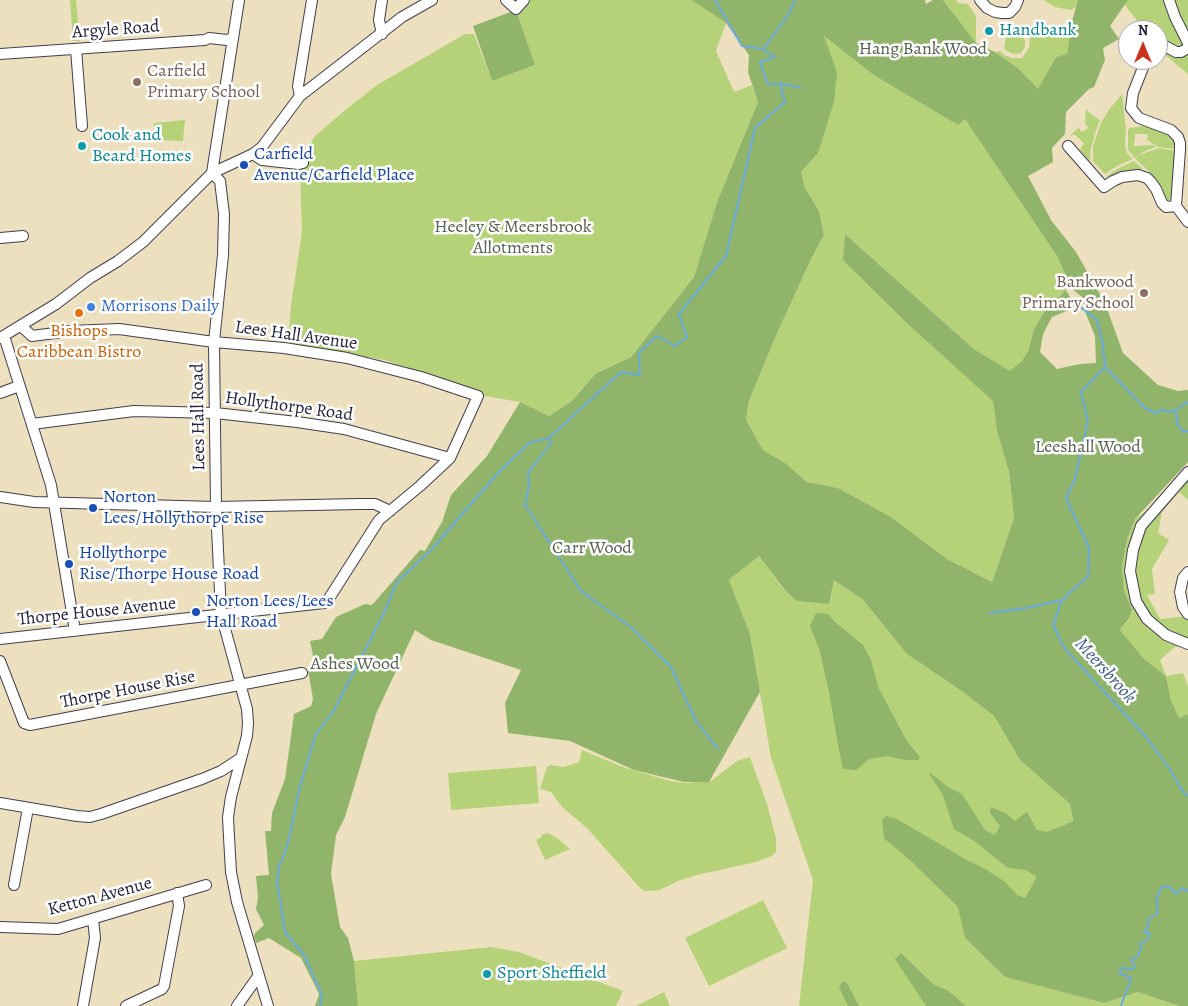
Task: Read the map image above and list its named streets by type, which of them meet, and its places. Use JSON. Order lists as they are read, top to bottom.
{
  "streets": {
    "street": [
      "Argyle Road",
      "Lees Hall Avenue",
      "Hollythorpe Road",
      "Lees Hall Road",
      "Thorpe House Avenue",
      "Thorpe House Rise",
      "Ketton Avenue"
    ]
  },
  "crossings": [
    ["Lees Hall Avenue", "Lees Hall Road"],
    ["Lees Hall Avenue", "Thorpe House Avenue"],
    ["Hollythorpe Road", "Lees Hall Road"],
    ["Hollythorpe Road", "Thorpe House Avenue"],
    ["Lees Hall Road", "Thorpe House Avenue"],
    ["Lees Hall Road", "Thorpe House Rise"]
  ],
  "water": ["Meersbrook"],
  "parks": [
    "Hang Bank Wood",
    "Heeley & Meersbrook Allotments",
    "Leeshall Wood",
    "Carr Wood",
    "Ashes Wood"
  ],
  "places": [
    "Handbank",
    "Carfield Primary School",
    "Cook and Beard Homes",
    "Carfield Avenue/Carfield Place",
    "Bankwood Primary School",
    "Morrisons Daily",
    "Bishops Caribbean Bistro",
    "Norton Lees/Hollythorpe Rise",
    "Hollythorpe Rise/Thorpe House Road",
    "Norton Lees/Lees Hall Road",
    "Sport Sheffield"
  ],
  "north": "top"
}
